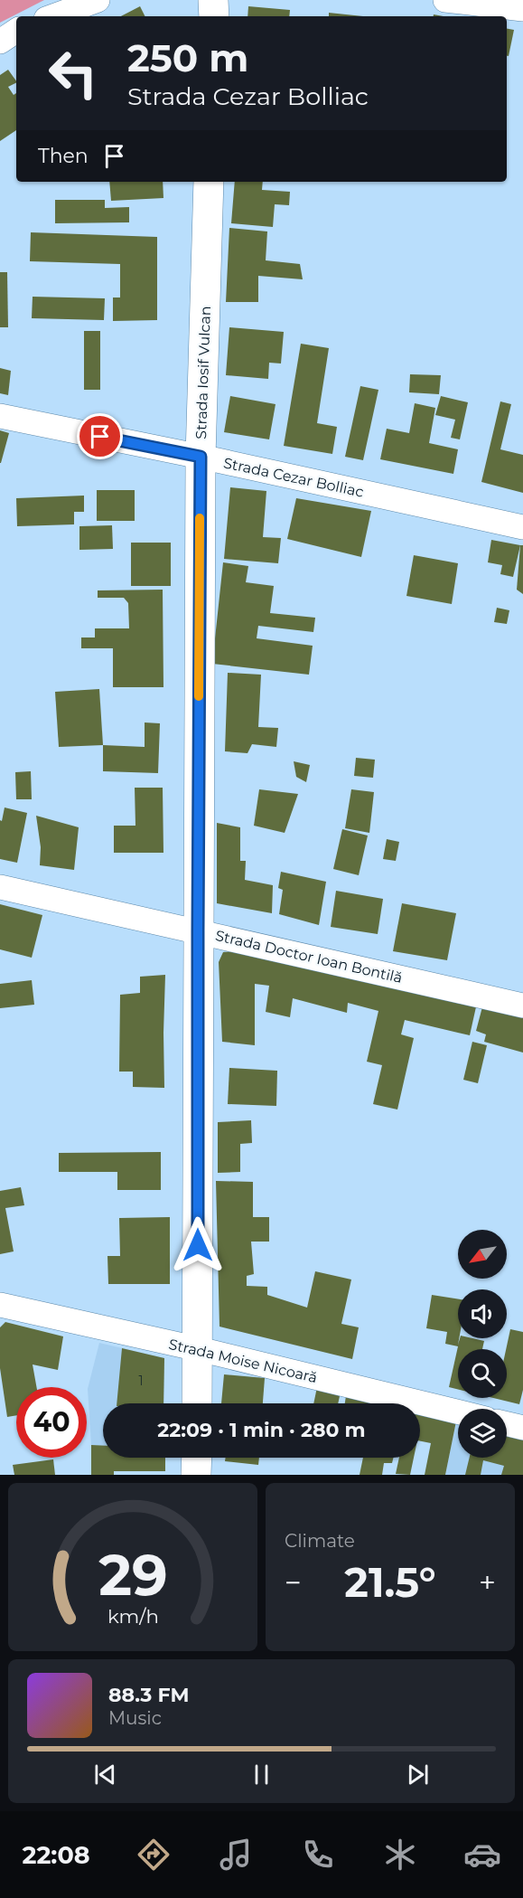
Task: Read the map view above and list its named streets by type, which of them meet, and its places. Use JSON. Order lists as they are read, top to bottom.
{
  "streets": {
    "street": [
      "Strada Iosif Vulcan",
      "Strada Cezar Bolliac",
      "Strada Doctor Ioan Bontilă",
      "Strada Moise Nicoară"
    ]
  },
  "crossings": [
    ["Strada Iosif Vulcan", "Strada Cezar Bolliac"],
    ["Strada Iosif Vulcan", "Strada Doctor Ioan Bontilă"],
    ["Strada Iosif Vulcan", "Strada Moise Nicoară"]
  ],
  "house_numbers": ["1"],
  "north": "bottom left",
  "page": {
    "turn": ["250 m", "Strada Cezar Bolliac"],
    "then": "Then",
    "limit": "40",
    "trip": "22:09 · 1 min · 280 m",
    "tile": "Climate",
    "heat": ["−", "21.5°", "+"],
    "song": ["88.3 FM", "Music"],
    "tabs": "22:08",
    "gauge": ["29", "km/h"]
  }
}
